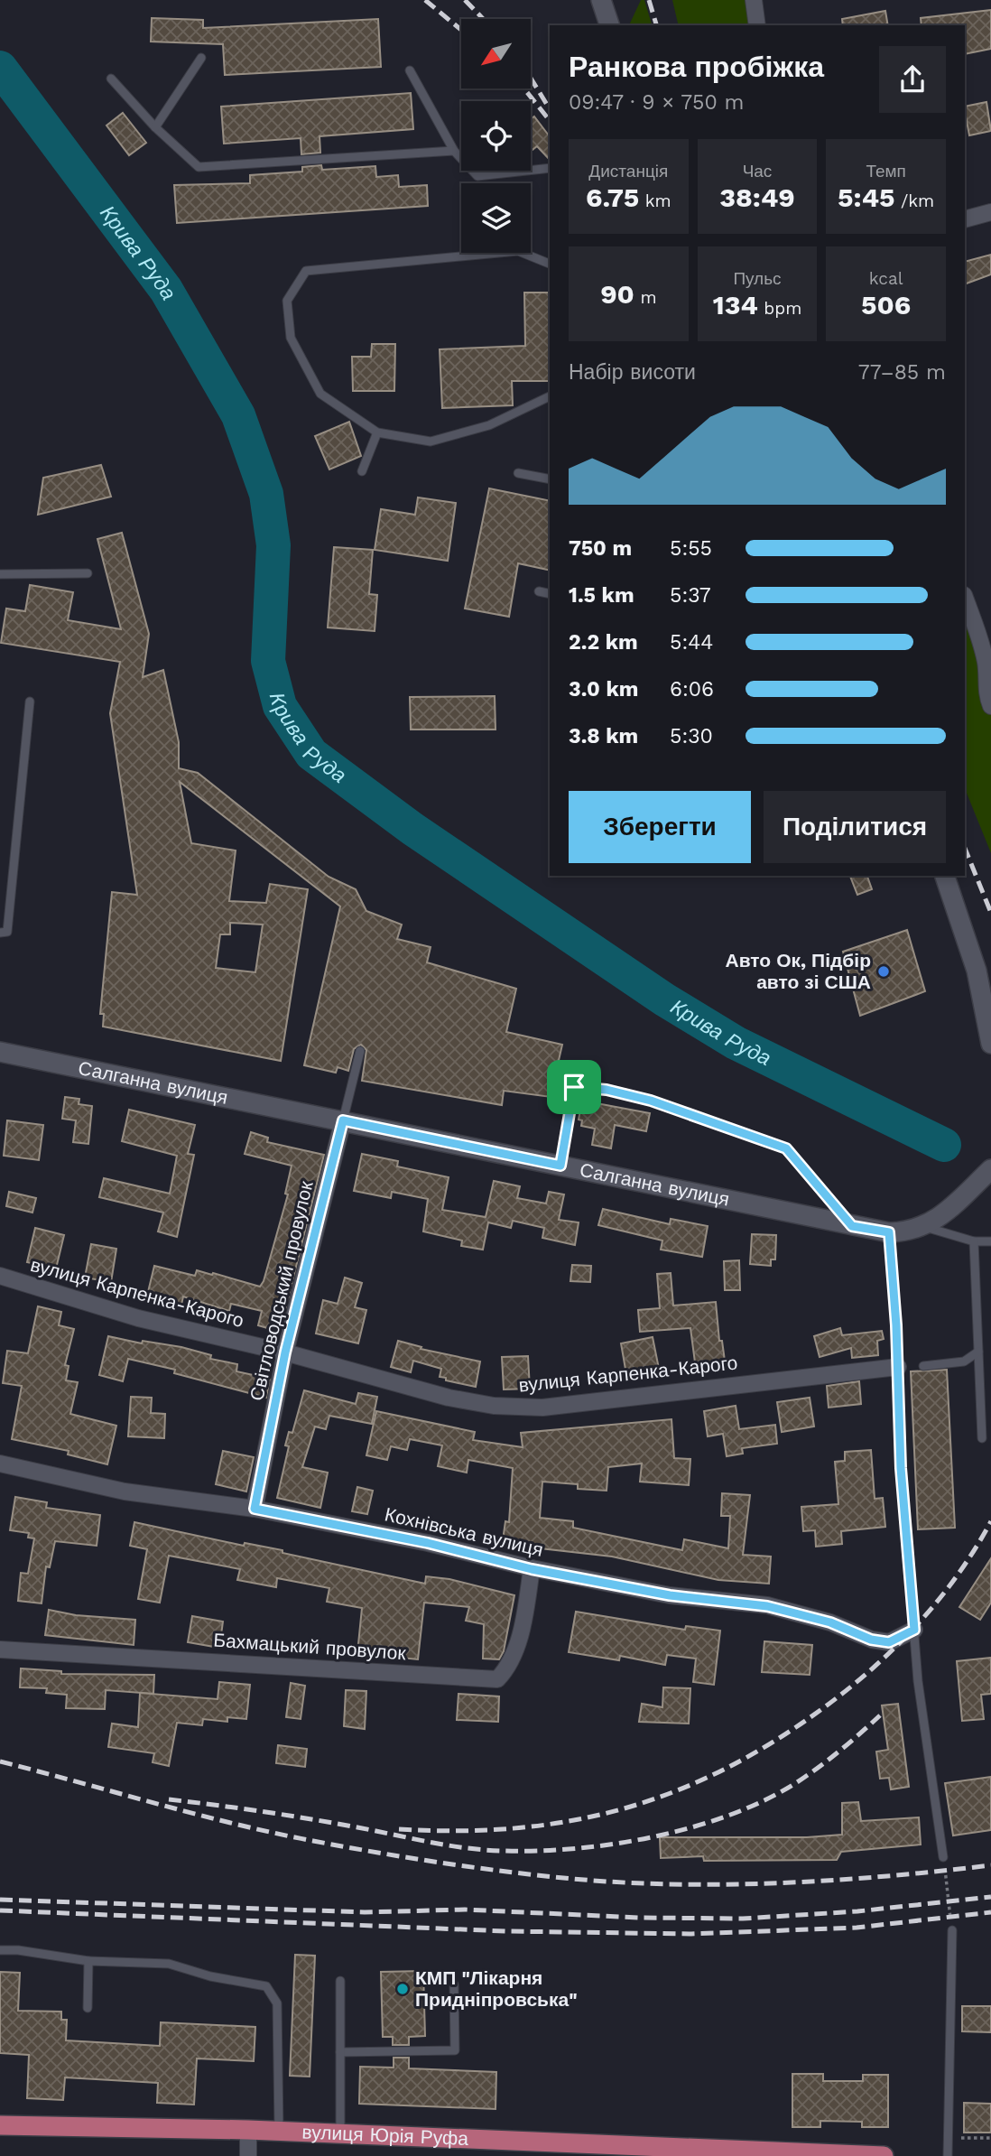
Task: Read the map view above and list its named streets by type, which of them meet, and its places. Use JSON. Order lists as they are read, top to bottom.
{
  "streets": {
    "main road": ["вулиця Юрія Руфа"],
    "street": [
      "Салганна вулиця",
      "Світловодський провулок",
      "вулиця Карпенка-Карого",
      "Кохнівська вулиця",
      "Бахмацький провулок"
    ]
  },
  "crossings": [
    ["Салганна вулиця", "Світловодський провулок"],
    ["Світловодський провулок", "вулиця Карпенка-Карого"],
    ["Світловодський провулок", "Кохнівська вулиця"],
    ["Кохнівська вулиця", "Бахмацький провулок"]
  ],
  "water": ["Крива Руда"],
  "places": ["Авто Ок, Підбір авто зі США", "КМП \"Лікарня Придніпровська\""],
  "north": "bottom left",
  "page": {
    "heading": ["Ранкова пробіжка", "09:47 · 9 × 750 m"],
    "stats": [
      ["Дистанція", "6.75 km"],
      ["Час", "38:49"],
      ["Темп", "5:45 /km"],
      ["90 m"],
      ["Пульс", "134 bpm"],
      ["kcal", "506"]
    ],
    "chart": ["Набір висоти", "77–85 m"],
    "list": [
      {
        "name": "750 m",
        "note": "5:55"
      },
      {
        "name": "1.5 km",
        "note": "5:37"
      },
      {
        "name": "2.2 km",
        "note": "5:44"
      },
      {
        "name": "3.0 km",
        "note": "6:06"
      },
      {
        "name": "3.8 km",
        "note": "5:30"
      }
    ],
    "buttons": ["Зберегти", "Поділитися"]
  }
}
